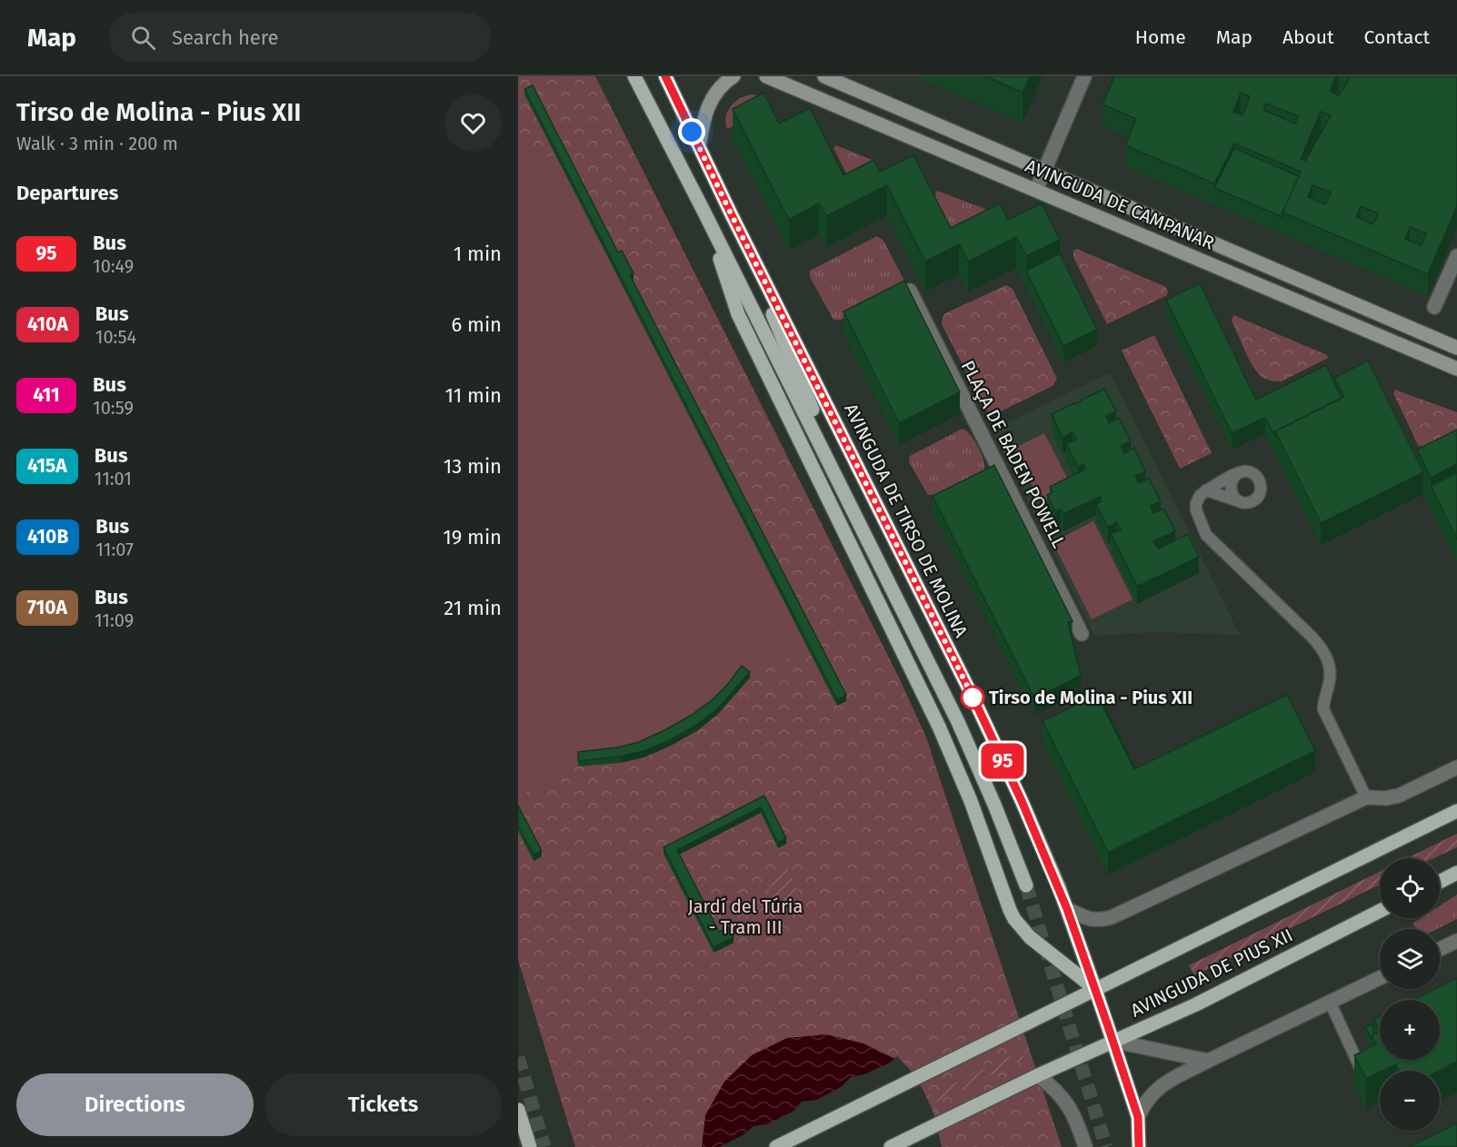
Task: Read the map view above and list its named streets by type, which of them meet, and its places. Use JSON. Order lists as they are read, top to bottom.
{
  "streets": {
    "main road": ["AVINGUDA DE CAMPANAR", "AVINGUDA DE TIRSO DE MOLINA", "AVINGUDA DE PIUS XII"],
    "street": ["PLAÇA DE BADEN POWELL"]
  },
  "crossings": [
    ["AVINGUDA DE TIRSO DE MOLINA", "AVINGUDA DE PIUS XII"]
  ],
  "parks": ["Jardí del Túria - Tram III"],
  "places": ["Tirso de Molina - Pius XII"],
  "lines": ["bus line 95"],
  "page": {
    "header": "Map",
    "search": "Search here",
    "nav": [
      "Home",
      "Map",
      "About",
      "Contact"
    ],
    "heading": [
      ["Tirso de Molina - Pius XII", "Walk · 3 min · 200 m"],
      "Departures"
    ],
    "on_map": "95",
    "list": [
      {
        "mark": "95",
        "name": "Bus",
        "note": "10:49",
        "value": "1 min"
      },
      {
        "mark": "410A",
        "name": "Bus",
        "note": "10:54",
        "value": "6 min"
      },
      {
        "mark": "411",
        "name": "Bus",
        "note": "10:59",
        "value": "11 min"
      },
      {
        "mark": "415A",
        "name": "Bus",
        "note": "11:01",
        "value": "13 min"
      },
      {
        "mark": "410B",
        "name": "Bus",
        "note": "11:07",
        "value": "19 min"
      },
      {
        "mark": "710A",
        "name": "Bus",
        "note": "11:09",
        "value": "21 min"
      }
    ],
    "map_buttons": ["+", "−"],
    "buttons": ["Directions", "Tickets"]
  }
}
